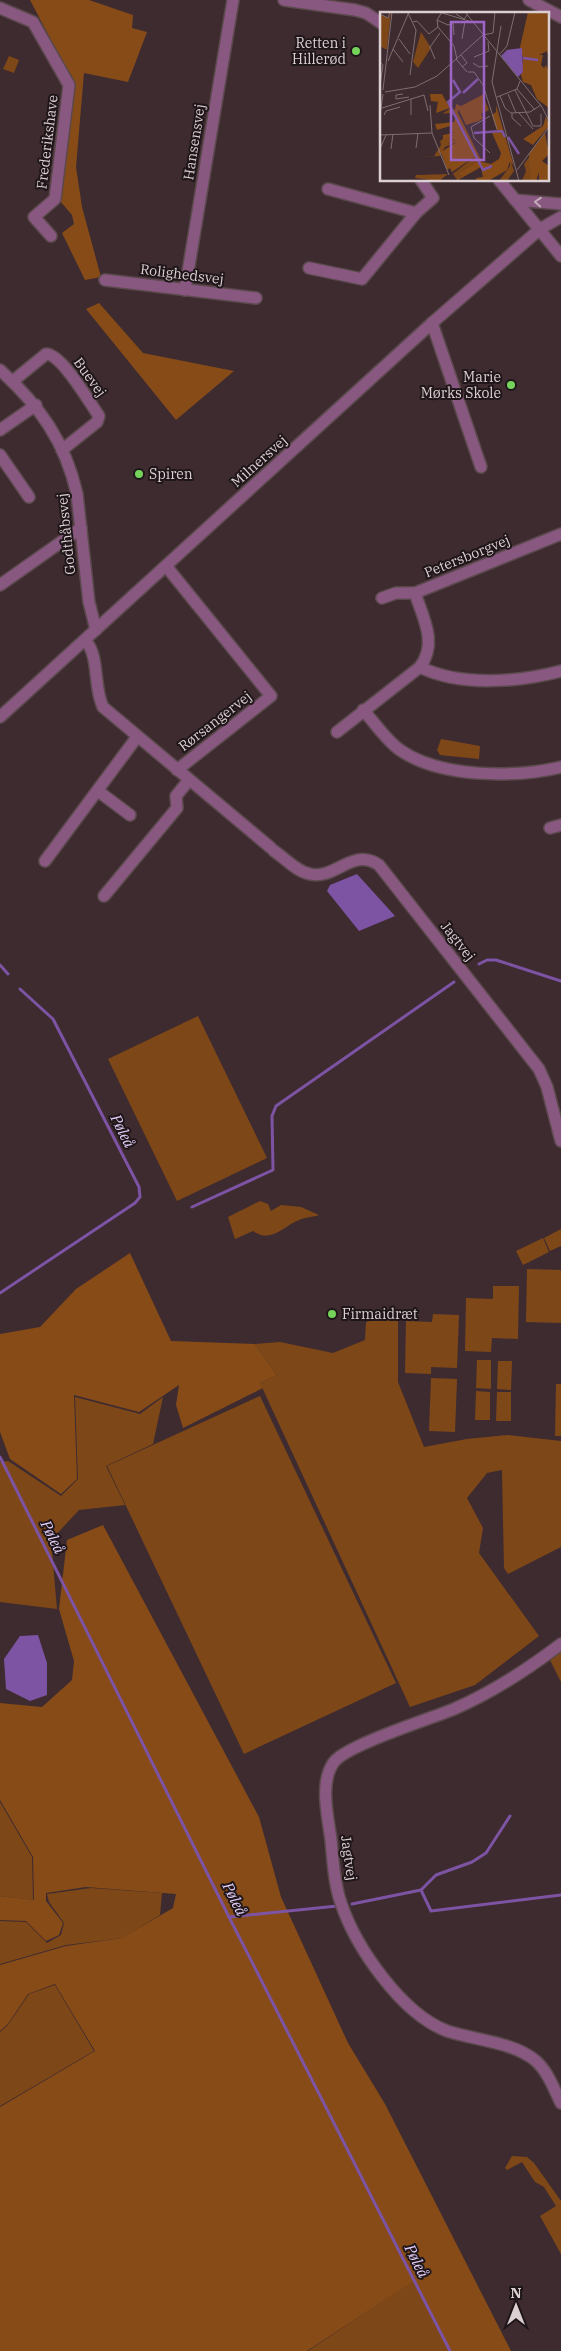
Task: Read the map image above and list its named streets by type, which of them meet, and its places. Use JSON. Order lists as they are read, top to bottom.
{
  "streets": {
    "street": [
      "Frederikshave",
      "Hansensvej",
      "Rolighedsvej",
      "Buevej",
      "Milnersvej",
      "Godthåbsvej",
      "Petersborgvej",
      "Rørsangervej",
      "Jagtvej"
    ]
  },
  "crossings": [
    ["Hansensvej", "Rolighedsvej"],
    ["Buevej", "Godthåbsvej"],
    ["Milnersvej", "Godthåbsvej"],
    ["Milnersvej", "Rørsangervej"]
  ],
  "water": ["Pøleå"],
  "places": [
    "Retten i Hillerød",
    "Marie Mørks Skole",
    "Spiren",
    "Firmaidræt"
  ],
  "north": "top"
}
